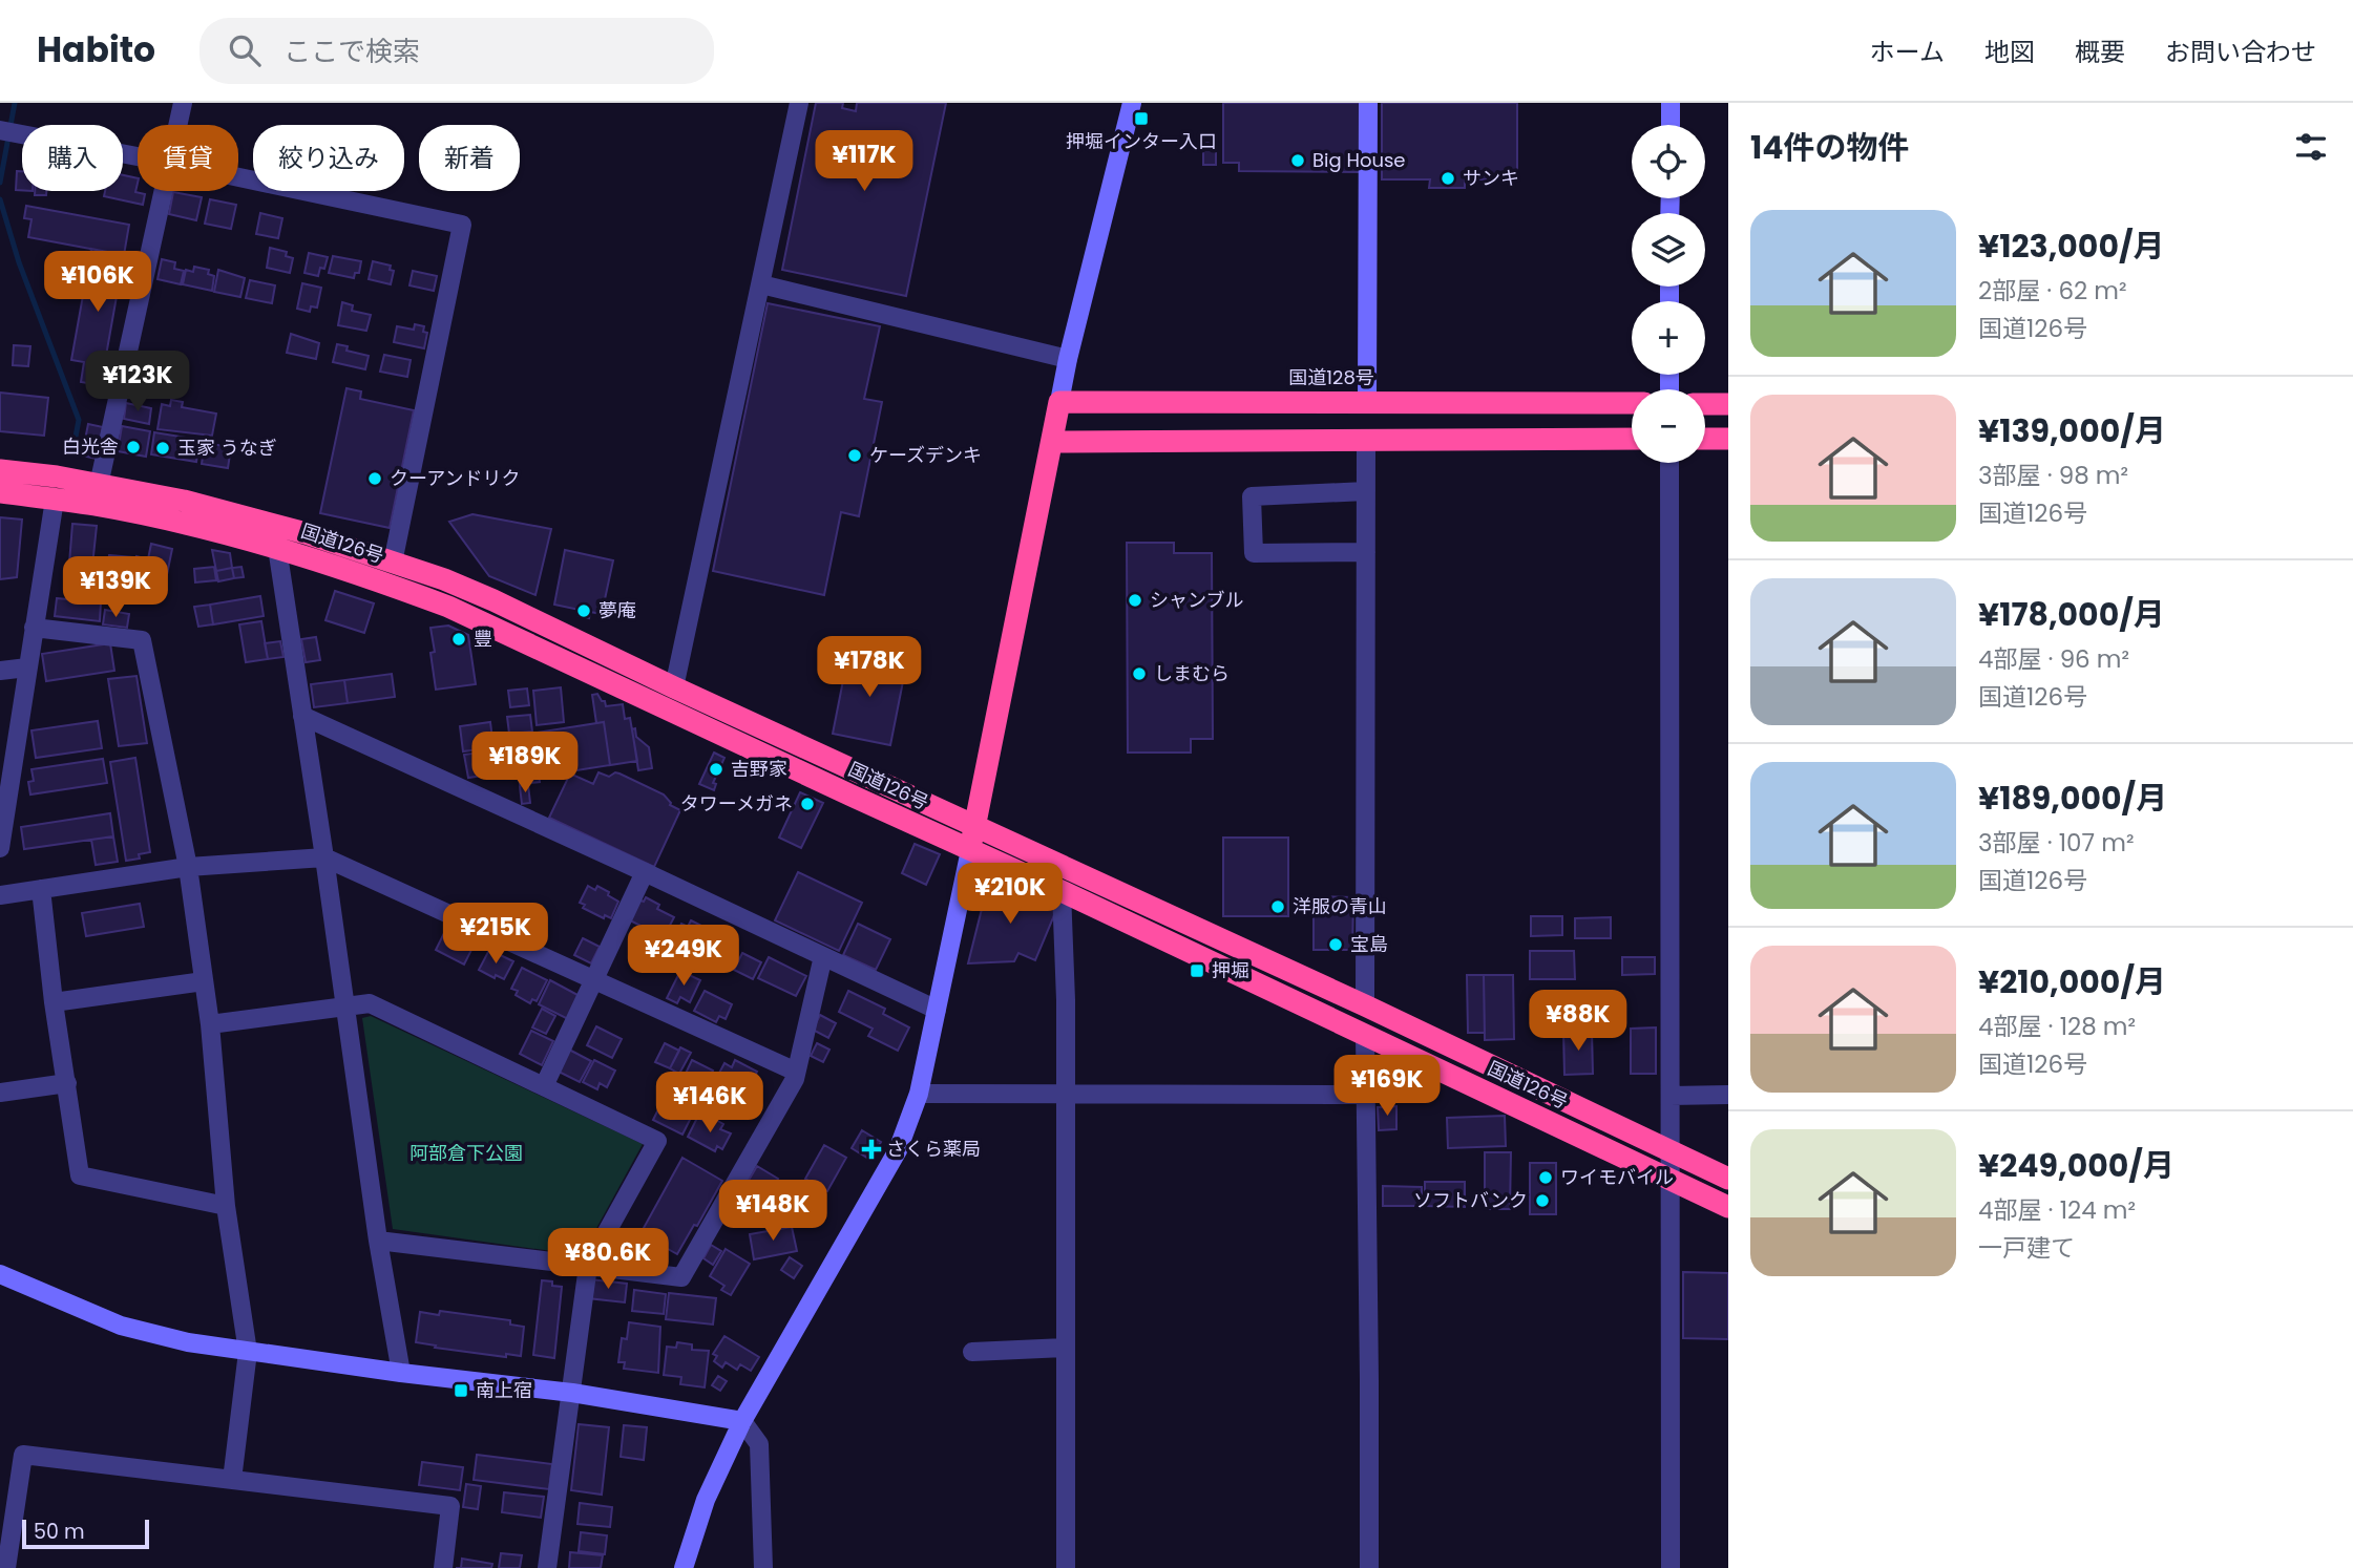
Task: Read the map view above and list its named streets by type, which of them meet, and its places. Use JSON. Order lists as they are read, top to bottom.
{
  "streets": {
    "highway": ["国道128号", "国道126号"]
  },
  "parks": ["阿部倉下公園"],
  "places": {
    "transit": ["押堀インター入口", "押堀", "南上宿"],
    "other": [
      "Big House",
      "サンキ",
      "白光舎",
      "玉家 うなぎ",
      "ケーズデンキ",
      "クーアンドリク",
      "シャンブル",
      "夢庵",
      "豐",
      "しまむら",
      "吉野家",
      "タワーメガネ",
      "洋服の青山",
      "宝島",
      "ワイモバイル",
      "ソフトバンク"
    ],
    "health": ["さくら薬局"]
  },
  "scale_bar": "50 m",
  "page": {
    "header": "Habito",
    "search": "ここで検索",
    "nav": [
      "ホーム",
      "地図",
      "概要",
      "お問い合わせ"
    ],
    "heading": "14件の物件",
    "map_buttons": ["+", "−"],
    "chip": [
      "購入",
      "賃貸",
      "絞り込み",
      "新着"
    ],
    "price": [
      "¥117K",
      "¥106K",
      "¥123K",
      "¥139K",
      "¥178K",
      "¥189K",
      "¥210K",
      "¥215K",
      "¥249K",
      "¥88K",
      "¥169K",
      "¥146K",
      "¥148K",
      "¥80.6K"
    ],
    "list": [
      {
        "name": "¥123,000/月",
        "note": "2部屋 · 62 m² · 国道126号"
      },
      {
        "name": "¥139,000/月",
        "note": "3部屋 · 98 m² · 国道126号"
      },
      {
        "name": "¥178,000/月",
        "note": "4部屋 · 96 m² · 国道126号"
      },
      {
        "name": "¥189,000/月",
        "note": "3部屋 · 107 m² · 国道126号"
      },
      {
        "name": "¥210,000/月",
        "note": "4部屋 · 128 m² · 国道126号"
      },
      {
        "name": "¥249,000/月",
        "note": "4部屋 · 124 m² · 一戸建て"
      }
    ],
    "scale": "50 m"
  }
}
